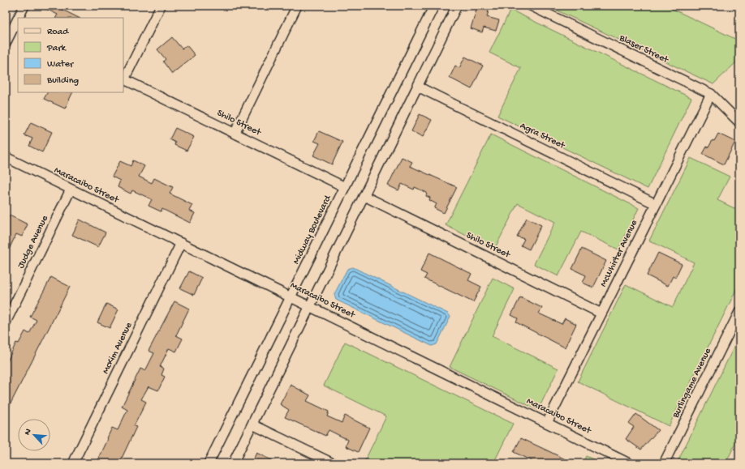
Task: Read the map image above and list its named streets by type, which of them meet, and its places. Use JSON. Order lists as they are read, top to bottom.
{
  "streets": {
    "street": [
      "Blaser Street",
      "Shilo Street",
      "Agra Street",
      "Maracaibo Street",
      "Midway Boulevard",
      "Judge Avenue",
      "McWhirter Avenue",
      "McKim Avenue",
      "Burlingame Avenue"
    ]
  },
  "crossings": [
    ["Blaser Street", "McWhirter Avenue"],
    ["Shilo Street", "Midway Boulevard"],
    ["Shilo Street", "McWhirter Avenue"],
    ["Agra Street", "McWhirter Avenue"],
    ["Maracaibo Street", "Midway Boulevard"],
    ["Maracaibo Street", "Judge Avenue"],
    ["Maracaibo Street", "McWhirter Avenue"],
    ["Maracaibo Street", "McKim Avenue"]
  ],
  "legend": [
    "Road",
    "Park",
    "Water",
    "Building"
  ],
  "north": "top left"
}
